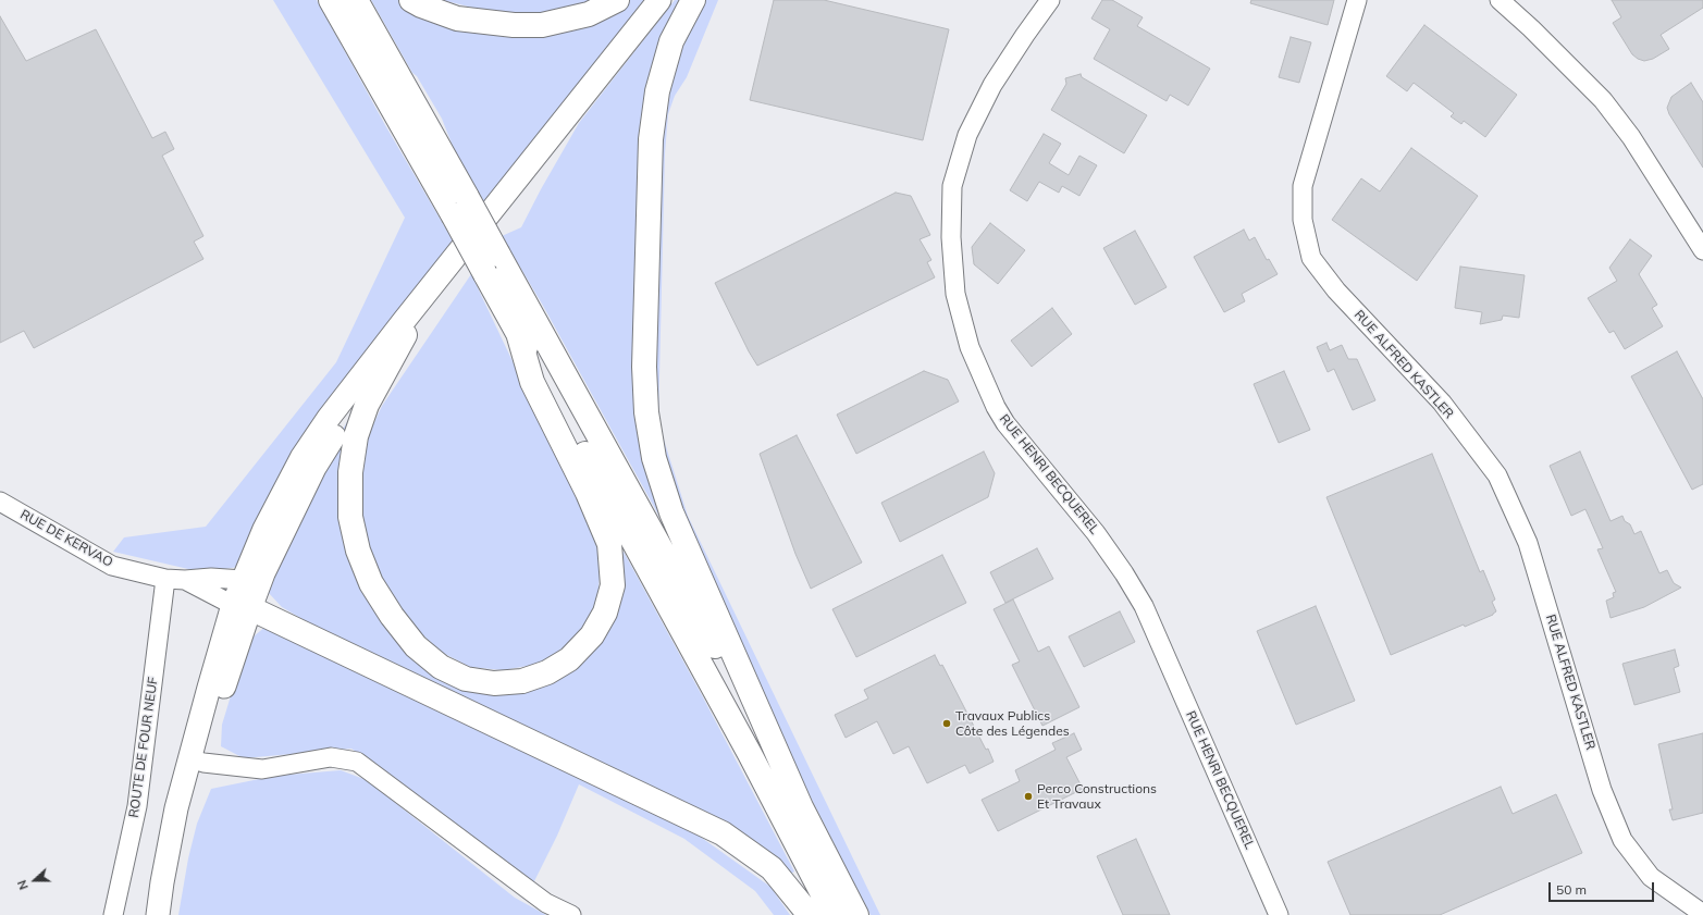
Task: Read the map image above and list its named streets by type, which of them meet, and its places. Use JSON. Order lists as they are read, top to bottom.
{
  "streets": {
    "street": [
      "RUE ALFRED KASTLER",
      "RUE HENRI BECQUEREL",
      "RUE DE KERVAO",
      "ROUTE DE FOUR NEUF"
    ]
  },
  "crossings": [
    ["RUE DE KERVAO", "ROUTE DE FOUR NEUF"]
  ],
  "places": ["Travaux Publics Côte des Légendes", "Perco Constructions Et Travaux"],
  "scale_bar": "50 m",
  "north": "left"
}
